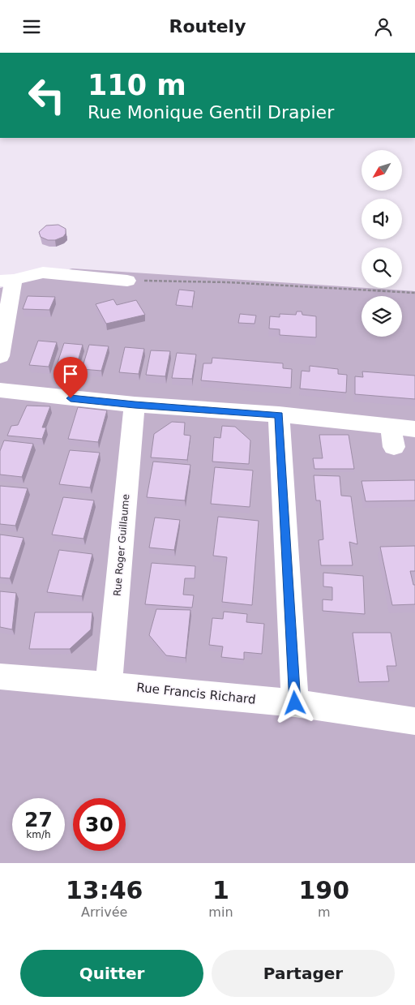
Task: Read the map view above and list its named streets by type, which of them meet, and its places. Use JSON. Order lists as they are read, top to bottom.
{
  "streets": {
    "street": ["Rue Roger Guillaume", "Rue Francis Richard"]
  },
  "crossings": [
    ["Rue Roger Guillaume", "Rue Francis Richard"]
  ],
  "north": "bottom left",
  "page": {
    "header": "Routely",
    "turn": ["110 m", "Rue Monique Gentil Drapier"],
    "speed": "27 km/h",
    "limit": "30",
    "eta": [
      "13:46",
      "Arrivée",
      "1",
      "min",
      "190",
      "m"
    ],
    "buttons": ["Quitter", "Partager"]
  }
}
